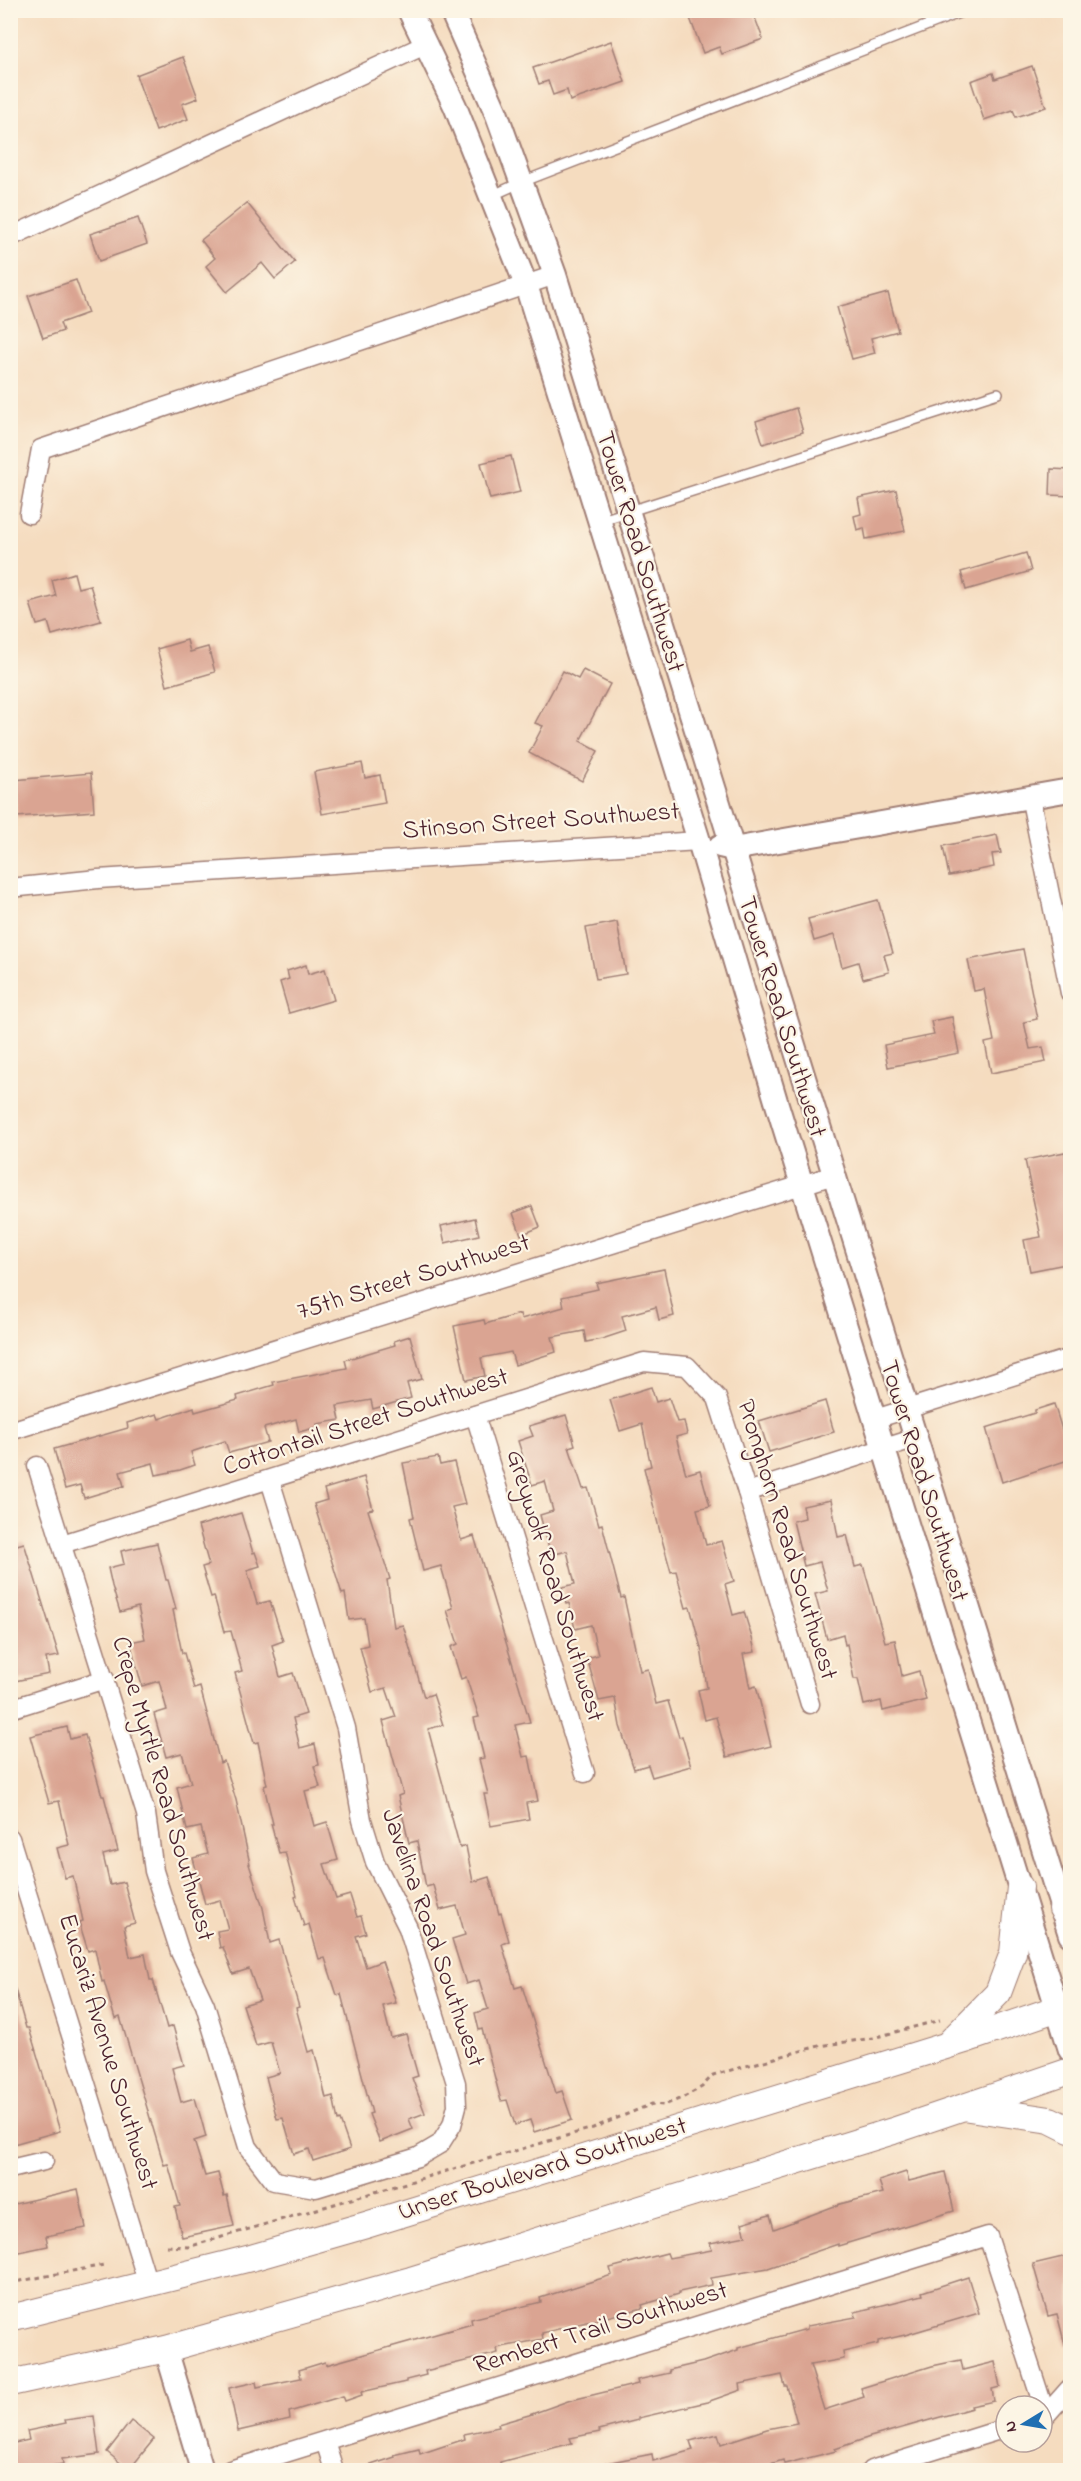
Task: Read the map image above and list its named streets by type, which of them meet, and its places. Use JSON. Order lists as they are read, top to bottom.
{
  "streets": {
    "main road": ["Unser Boulevard Southwest"],
    "street": [
      "Tower Road Southwest",
      "Stinson Street Southwest",
      "75th Street Southwest",
      "Cottontail Street Southwest",
      "Pronghorn Road Southwest",
      "Greywolf Road Southwest",
      "Crepe Myrtle Road Southwest",
      "Javelina Road Southwest",
      "Eucariz Avenue Southwest",
      "Rembert Trail Southwest"
    ]
  },
  "crossings": [
    ["Tower Road Southwest", "Stinson Street Southwest"],
    ["Tower Road Southwest", "75th Street Southwest"],
    ["Tower Road Southwest", "Unser Boulevard Southwest"],
    ["Cottontail Street Southwest", "Pronghorn Road Southwest"],
    ["Cottontail Street Southwest", "Greywolf Road Southwest"],
    ["Cottontail Street Southwest", "Crepe Myrtle Road Southwest"],
    ["Cottontail Street Southwest", "Javelina Road Southwest"],
    ["Crepe Myrtle Road Southwest", "Javelina Road Southwest"],
    ["Eucariz Avenue Southwest", "Unser Boulevard Southwest"]
  ],
  "north": "left"
}
